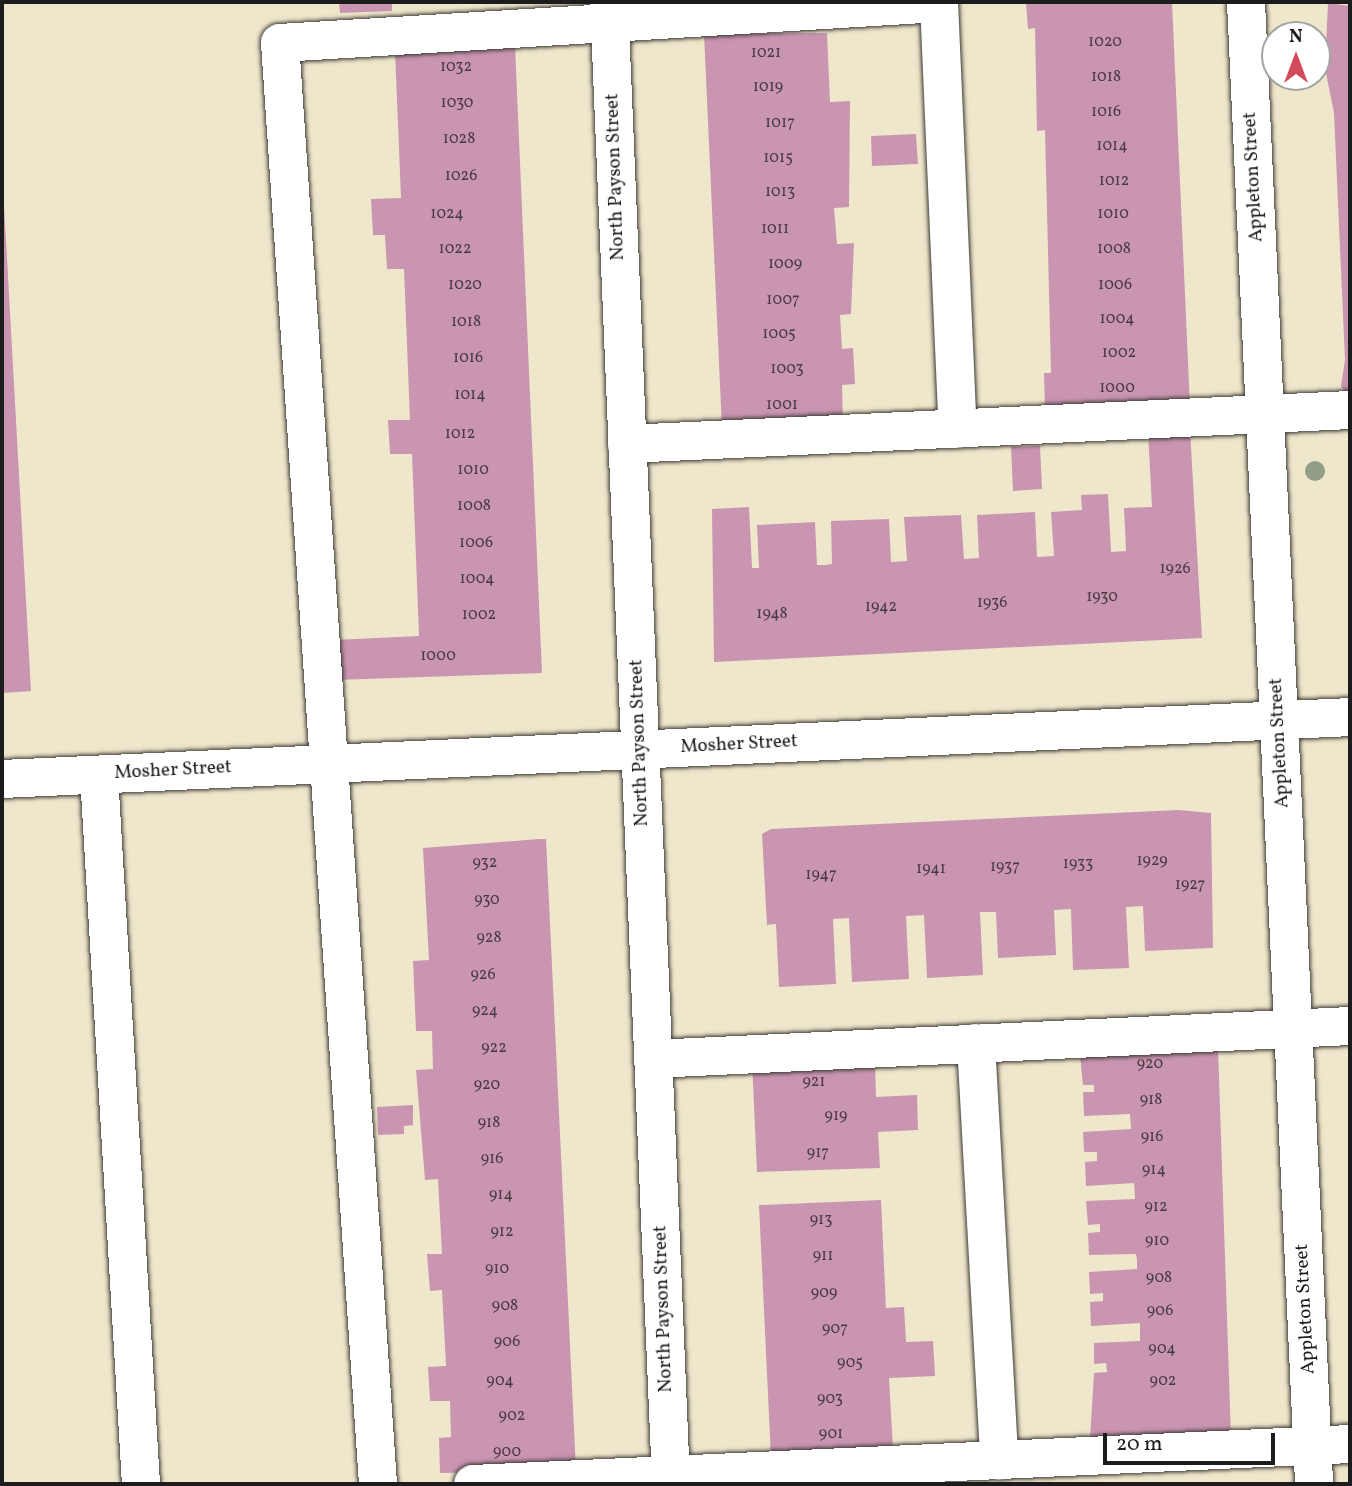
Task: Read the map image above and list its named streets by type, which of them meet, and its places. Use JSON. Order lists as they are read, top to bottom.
{
  "streets": {
    "street": ["North Payson Street", "Appleton Street", "Mosher Street"]
  },
  "crossings": [
    ["North Payson Street", "Mosher Street"],
    ["Appleton Street", "Mosher Street"]
  ],
  "house_numbers": [
    "1020",
    "1021",
    "1032",
    "1018",
    "1019",
    "1030",
    "1016",
    "1017",
    "1028",
    "1014",
    "1015",
    "1026",
    "1012",
    "1013",
    "1024",
    "1010",
    "1011",
    "1022",
    "1008",
    "1009",
    "1020",
    "1006",
    "1007",
    "1004",
    "1018",
    "1005",
    "1002",
    "1016",
    "1003",
    "1000",
    "1014",
    "1001",
    "1012",
    "1010",
    "1008",
    "1006",
    "1926",
    "1004",
    "1930",
    "1936",
    "1942",
    "1948",
    "1002",
    "1000",
    "1929",
    "932",
    "1933",
    "1937",
    "1941",
    "1947",
    "1927",
    "930",
    "928",
    "926",
    "924",
    "922",
    "920",
    "921",
    "920",
    "918",
    "919",
    "918",
    "916",
    "917",
    "916",
    "914",
    "914",
    "912",
    "913",
    "912",
    "910",
    "911",
    "910",
    "908",
    "909",
    "908",
    "906",
    "907",
    "906",
    "904",
    "905",
    "904",
    "902",
    "903",
    "902",
    "901",
    "900"
  ],
  "scale_bar": "20 m",
  "north": "top"
}
